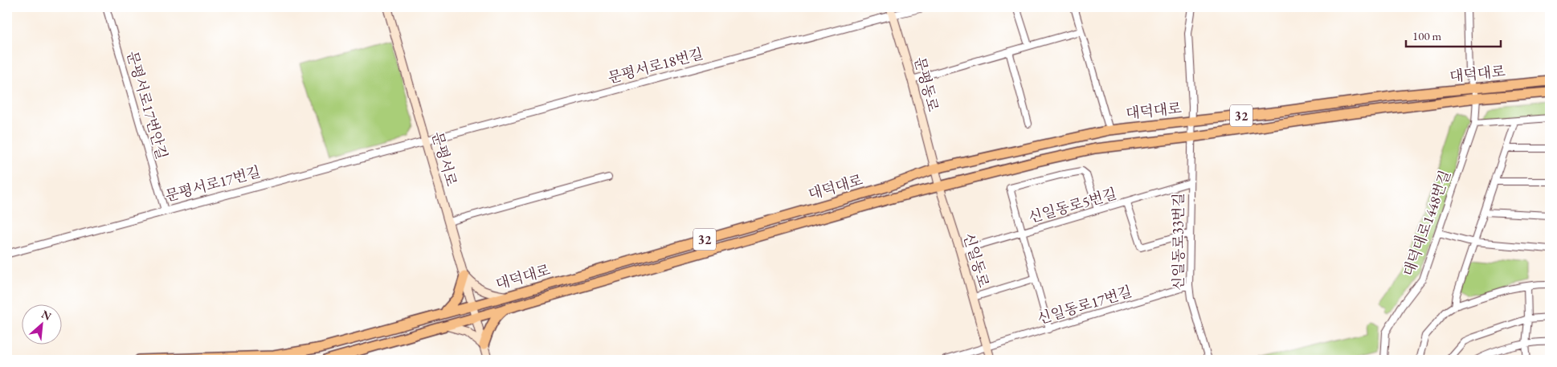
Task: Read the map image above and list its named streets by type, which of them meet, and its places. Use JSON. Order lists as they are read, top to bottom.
{
  "streets": {
    "main road": [
      "대덕대로",
      "문평동로",
      "32",
      "문평서로",
      "신일동로"
    ],
    "street": [
      "문평서로18번길",
      "문평서로17번안길",
      "문평서로17번길",
      "신일동로5번길",
      "대덕대로1448번길",
      "신일동로33번길",
      "신일동로17번길"
    ]
  },
  "crossings": [
    ["문평서로18번길", "문평동로"],
    ["문평서로18번길", "문평서로"],
    ["문평서로18번길", "문평서로17번길"],
    ["대덕대로", "문평동로"],
    ["대덕대로", "문평서로"],
    ["대덕대로", "대덕대로1448번길"],
    ["대덕대로", "신일동로33번길"],
    ["대덕대로", "신일동로"],
    ["문평동로", "신일동로"],
    ["문평서로17번안길", "문평서로17번길"],
    ["문평서로", "문평서로17번길"],
    ["신일동로5번길", "신일동로33번길"],
    ["신일동로5번길", "신일동로"],
    ["신일동로33번길", "신일동로17번길"],
    ["신일동로", "신일동로17번길"]
  ],
  "scale_bar": "100 m",
  "north": "top right"
}
